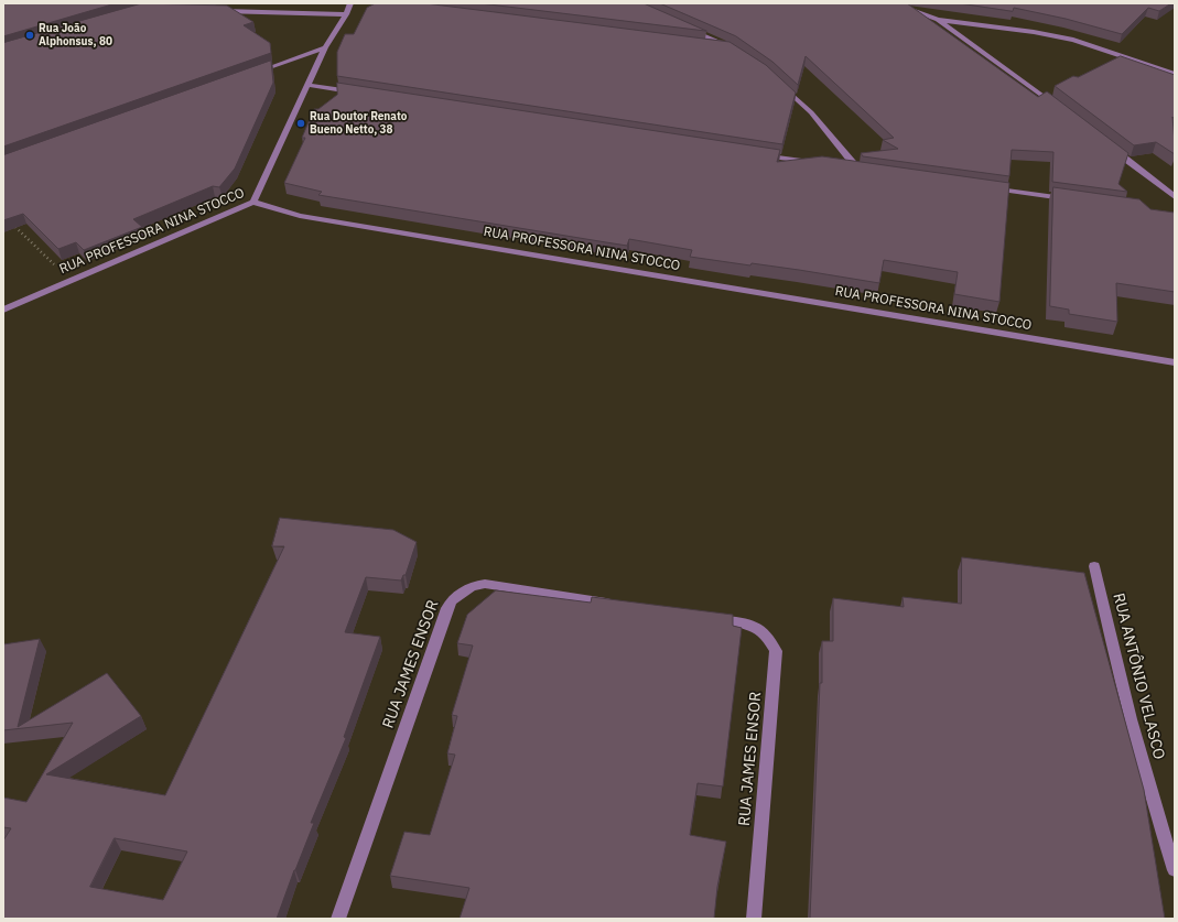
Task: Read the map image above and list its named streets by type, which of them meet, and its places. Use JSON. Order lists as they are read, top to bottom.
{
  "streets": {
    "street": ["RUA PROFESSORA NINA STOCCO", "RUA JAMES ENSOR", "RUA ANTÔNIO VELASCO"]
  },
  "places": ["Rua João Alphonsus, 80", "Rua Doutor Renato Bueno Netto, 38"]
}
